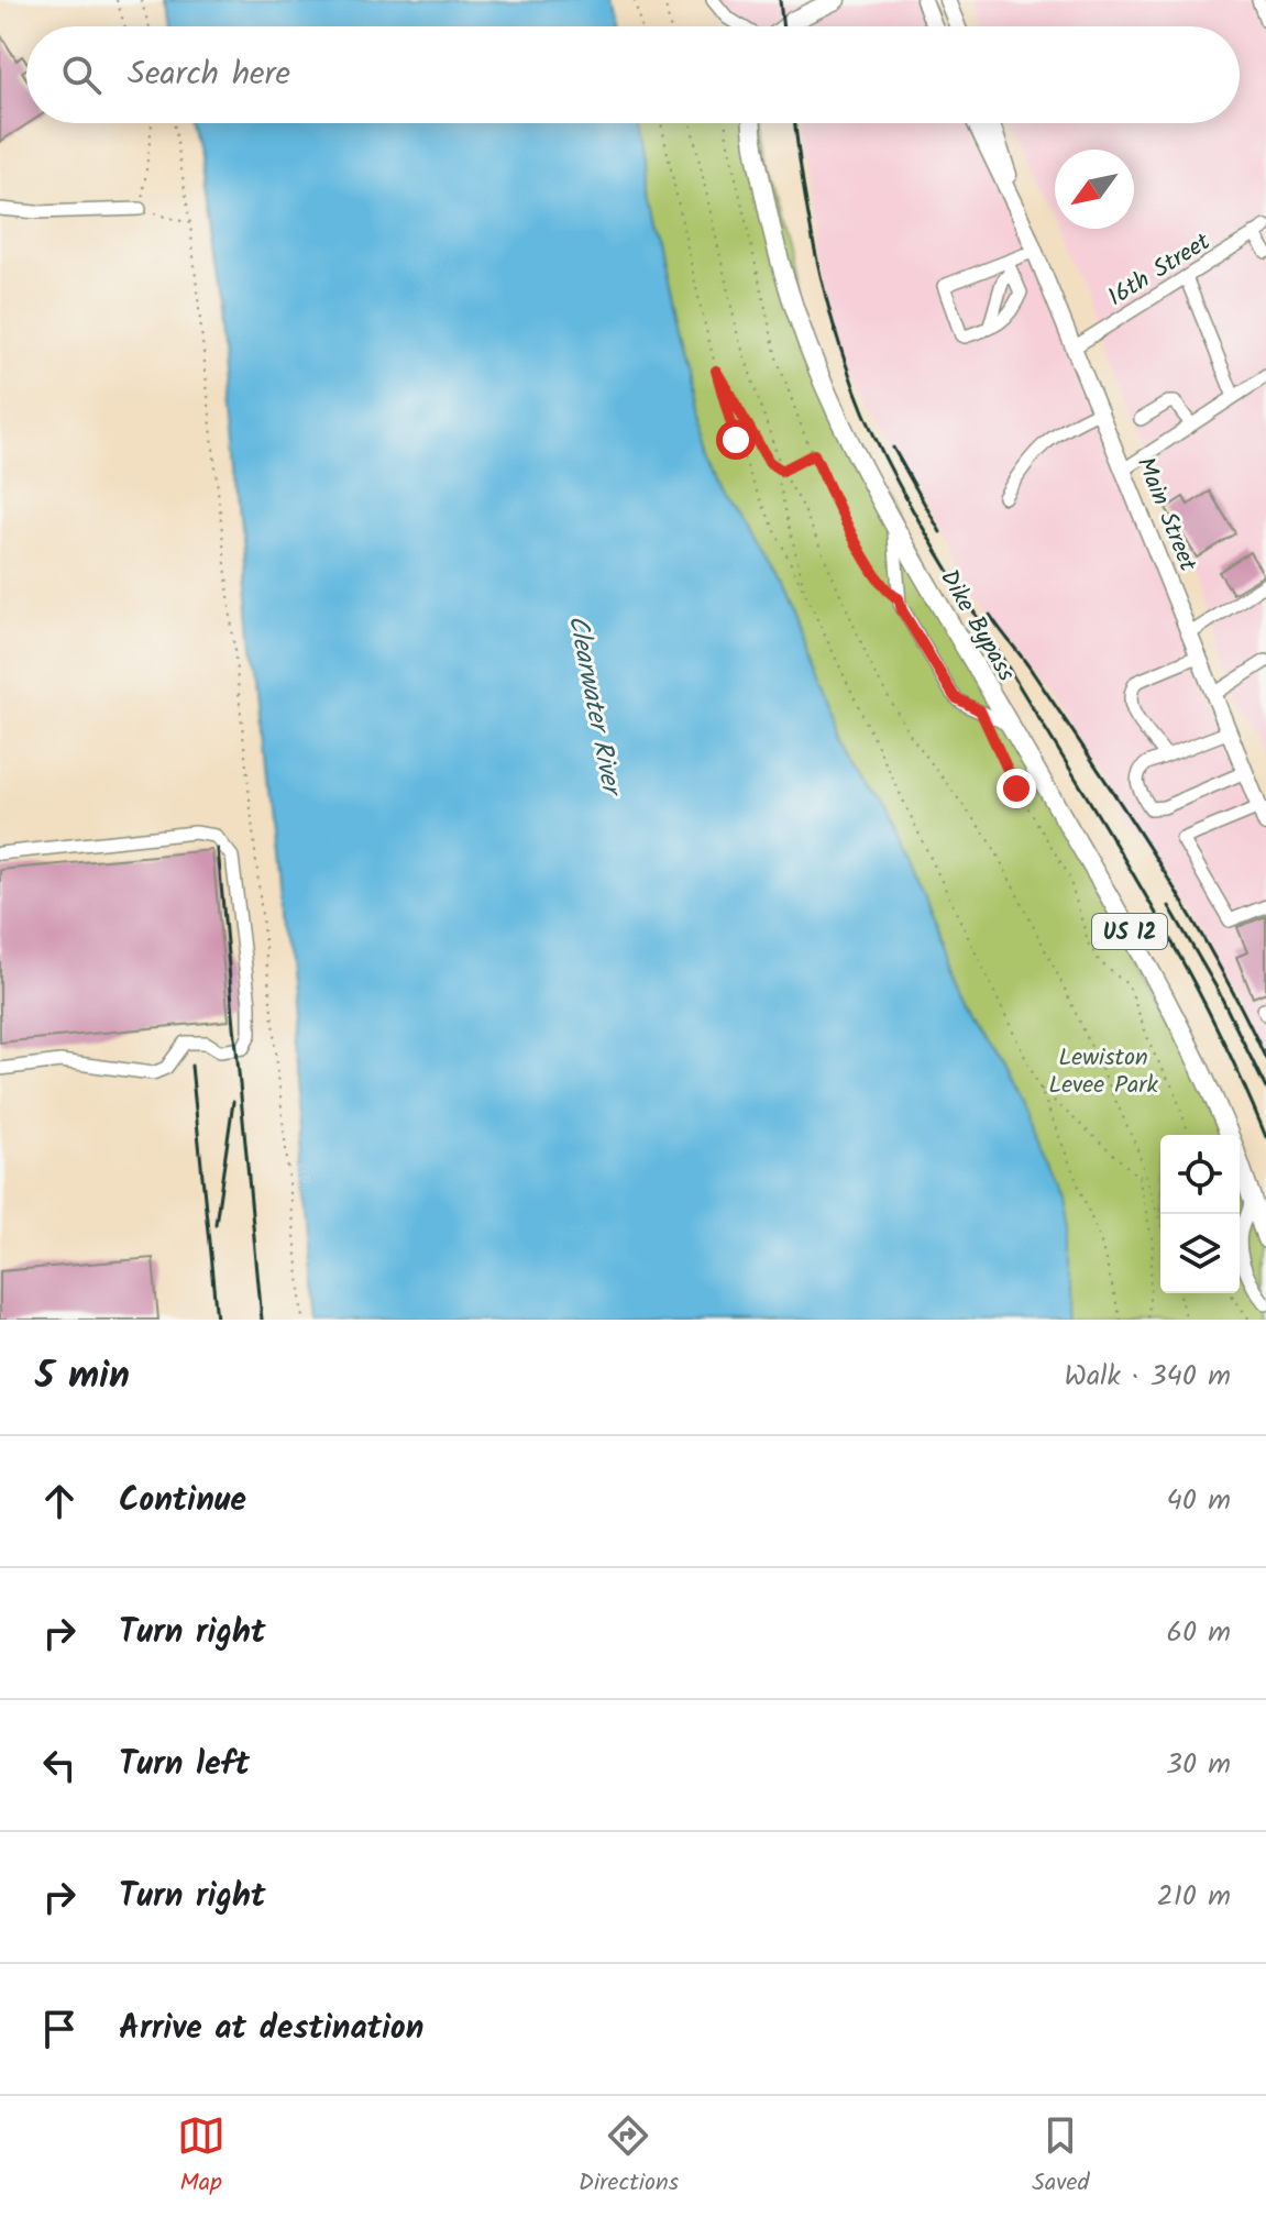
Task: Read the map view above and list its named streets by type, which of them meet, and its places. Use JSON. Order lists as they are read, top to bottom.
{
  "streets": {
    "highway": ["Dike Bypass", "US 12"],
    "main road": ["Main Street"],
    "street": ["16th Street"]
  },
  "crossings": [
    ["16th Street", "Main Street"]
  ],
  "water": ["Clearwater River"],
  "parks": ["Lewiston Levee Park"],
  "north": "bottom left",
  "page": {
    "search": "Search here",
    "heading": ["5 min", "Walk · 340 m"],
    "list": [
      ["Continue", "40 m"],
      ["Turn right", "60 m"],
      ["Turn left", "30 m"],
      ["Turn right", "210 m"],
      "Arrive at destination"
    ],
    "nav": ["Map", "Directions", "Saved"]
  }
}
